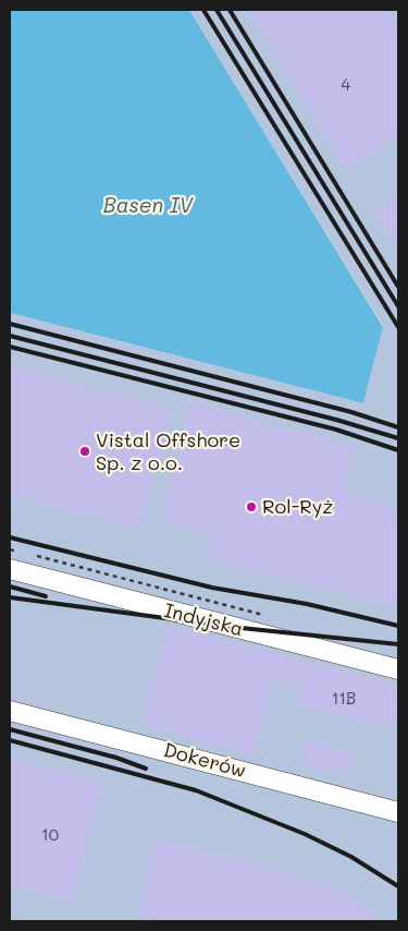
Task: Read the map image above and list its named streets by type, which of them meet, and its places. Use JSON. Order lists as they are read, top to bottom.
{
  "streets": {
    "lane": ["Indyjska", "Dokerów"]
  },
  "water": ["Basen IV"],
  "places": ["Vistal Offshore Sp. z o.o.", "Rol-Ryż"],
  "house_numbers": ["4", "11B", "10"]
}
